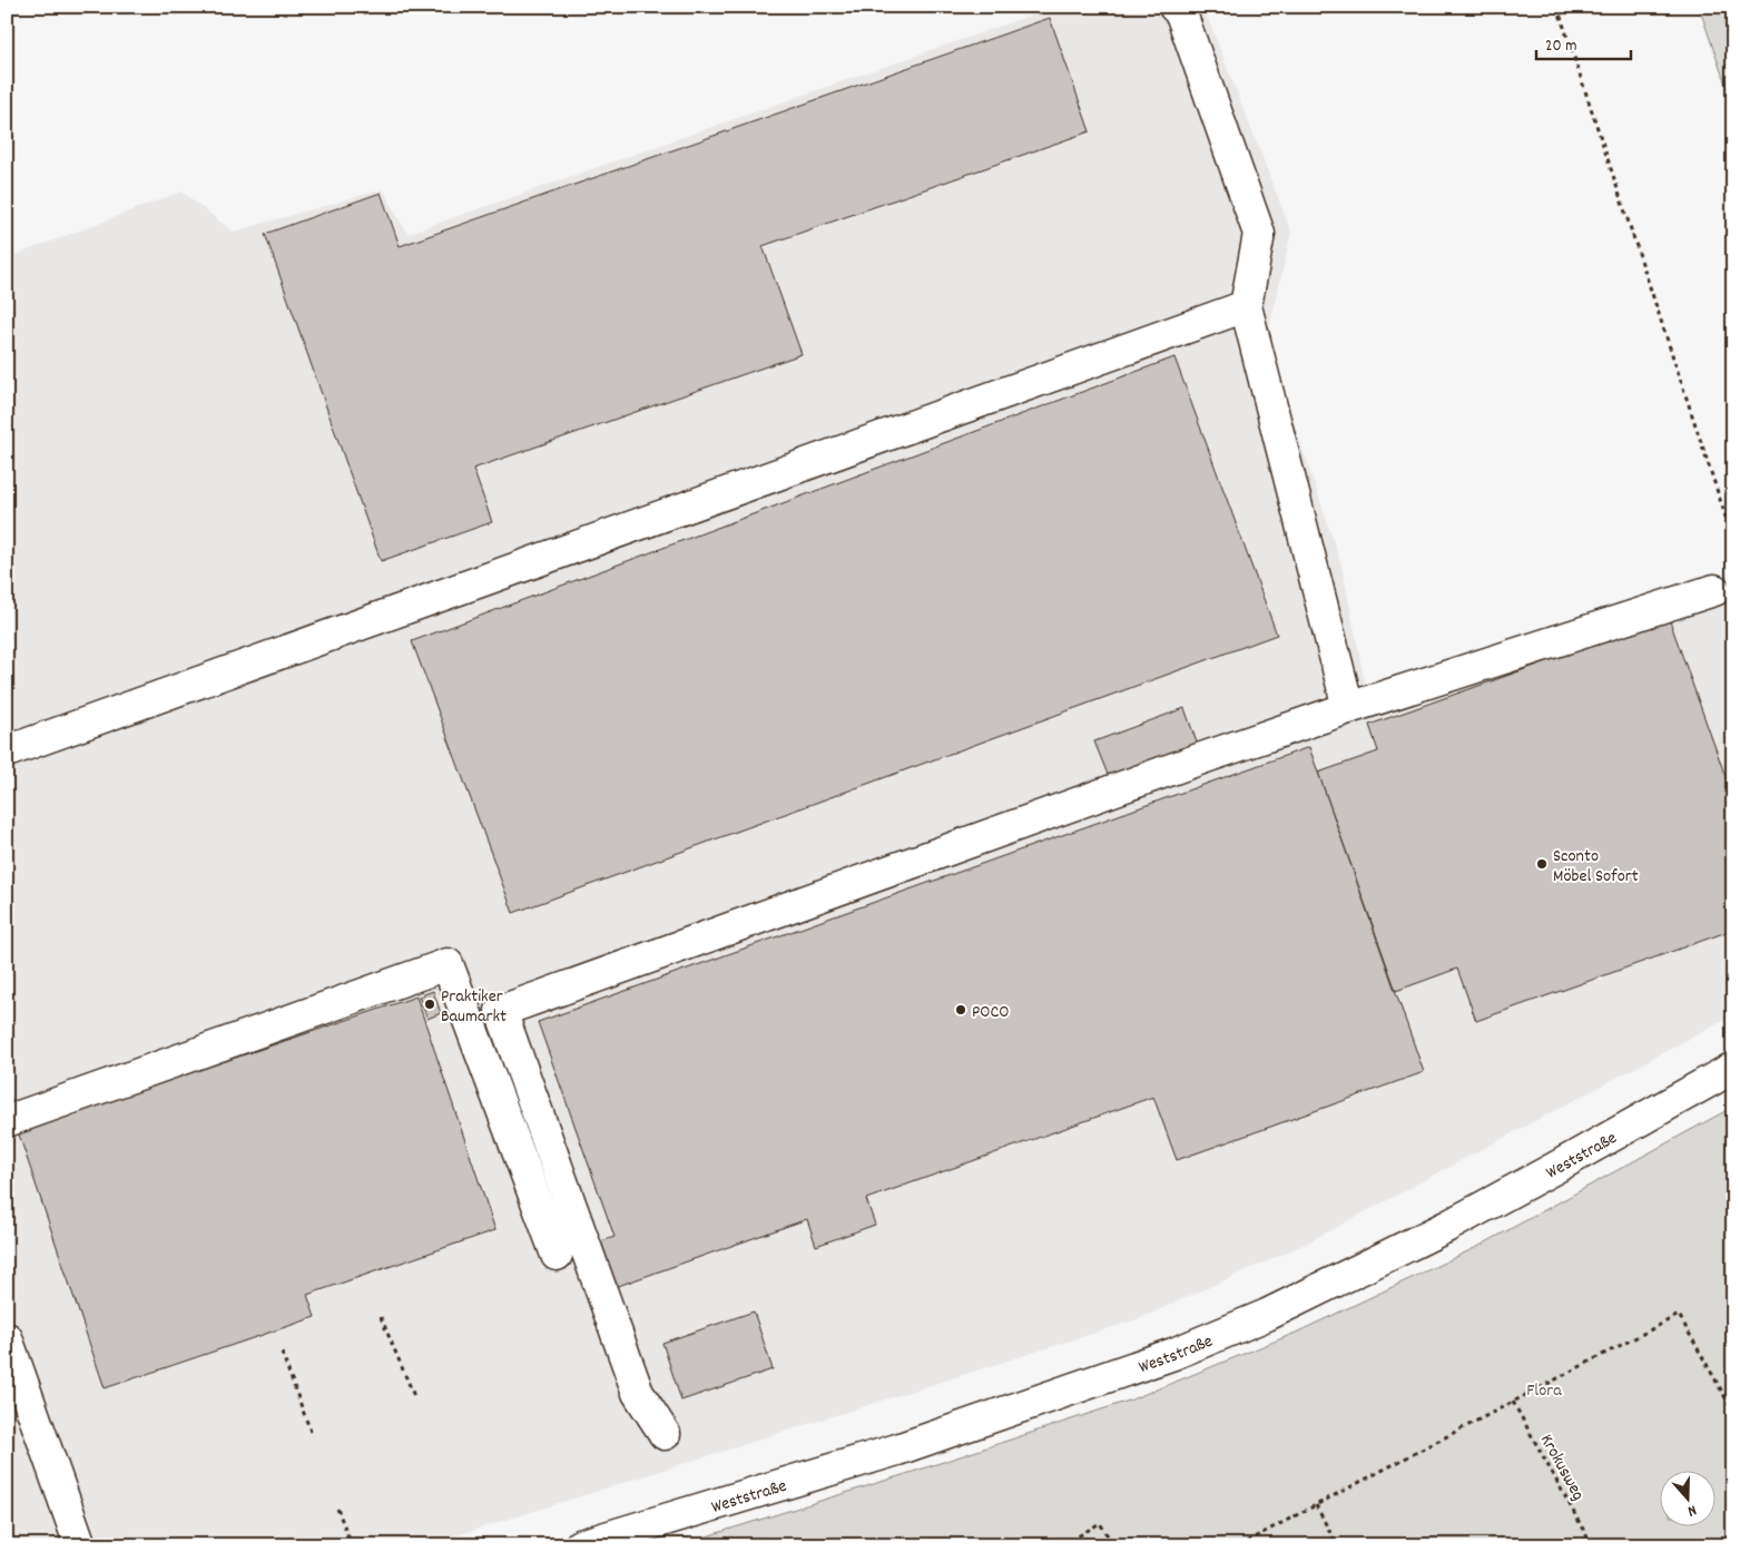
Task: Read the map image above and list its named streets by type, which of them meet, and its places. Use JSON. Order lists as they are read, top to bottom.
{
  "streets": {
    "street": ["Weststraße"],
    "path": ["Krokusweg"]
  },
  "parks": ["Flora"],
  "places": ["Sconto Möbel Sofort", "Praktiker Baumarkt", "POCO"],
  "scale_bar": "20 m",
  "north": "bottom"
}
